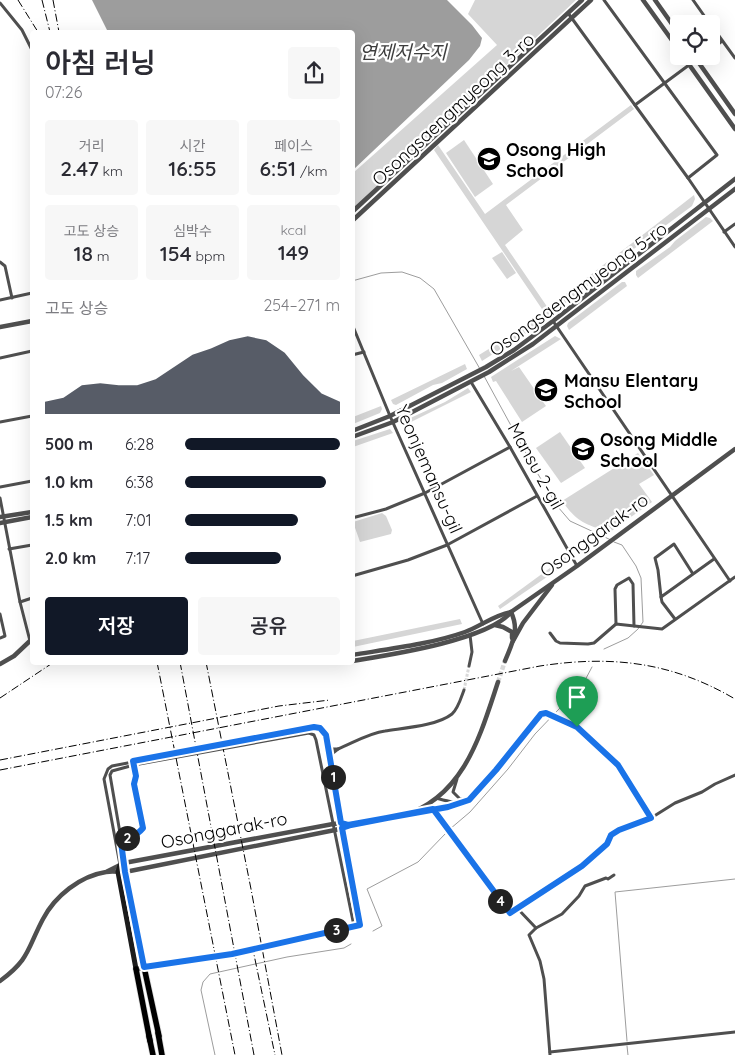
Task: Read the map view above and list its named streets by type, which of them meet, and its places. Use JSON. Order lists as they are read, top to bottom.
{
  "streets": {
    "street": [
      "Osongsaengmyeong 3-ro",
      "Osongsaengmyeong 5-ro",
      "Mansu 2-gil",
      "Yeonjemansu-gil",
      "Osonggarak-ro"
    ]
  },
  "crossings": [
    ["Osongsaengmyeong 5-ro", "Mansu 2-gil"],
    ["Osongsaengmyeong 5-ro", "Yeonjemansu-gil"],
    ["Mansu 2-gil", "Osonggarak-ro"]
  ],
  "water": ["연제저수지"],
  "places": {
    "school or university": ["Osong High School", "Mansu Elentary School", "Osong Middle School"]
  },
  "page": {
    "heading": ["아침 러닝", "07:26"],
    "stats": [
      ["거리", "2.47 km"],
      ["시간", "16:55"],
      ["페이스", "6:51 /km"],
      ["고도 상승", "18 m"],
      ["심박수", "154 bpm"],
      ["kcal", "149"]
    ],
    "chart": ["고도 상승", "254–271 m"],
    "list": [
      {
        "name": "500 m",
        "note": "6:28"
      },
      {
        "name": "1.0 km",
        "note": "6:38"
      },
      {
        "name": "1.5 km",
        "note": "7:01"
      },
      {
        "name": "2.0 km",
        "note": "7:17"
      }
    ],
    "buttons": ["저장", "공유"],
    "pins": [
      "1",
      "2",
      "4",
      "3"
    ]
  }
}
